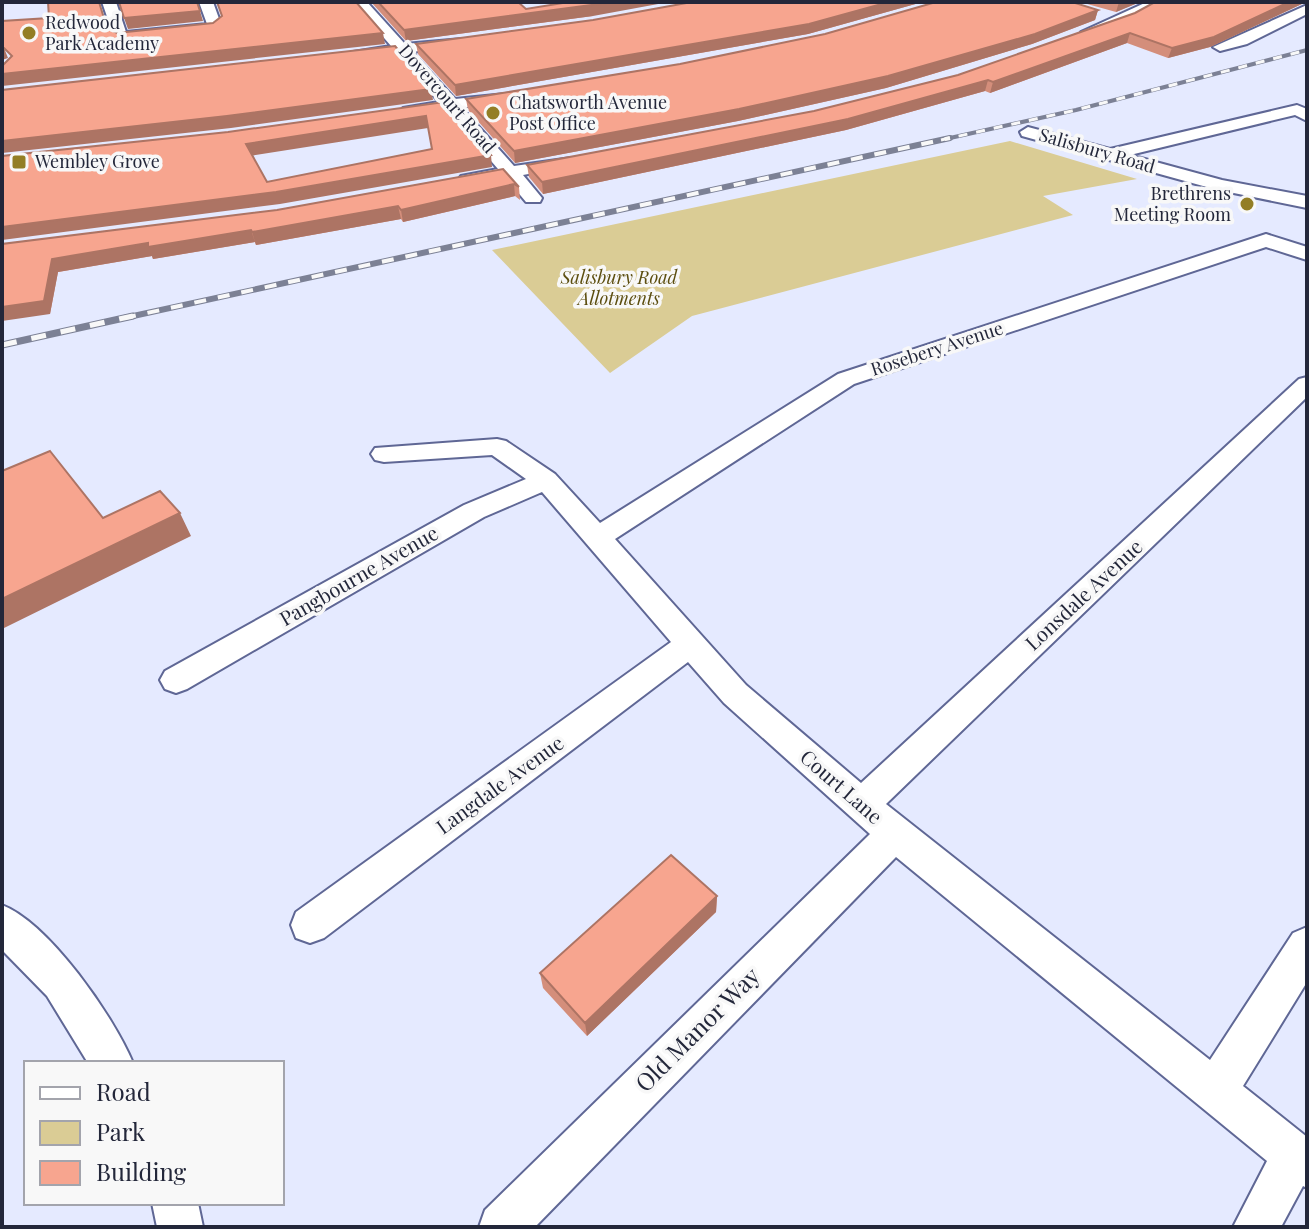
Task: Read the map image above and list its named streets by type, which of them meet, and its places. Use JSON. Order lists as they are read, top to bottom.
{
  "streets": {
    "street": [
      "Dovercourt Road",
      "Salisbury Road",
      "Rosebery Avenue",
      "Pangbourne Avenue",
      "Lonsdale Avenue",
      "Langdale Avenue",
      "Court Lane",
      "Old Manor Way"
    ]
  },
  "crossings": [
    ["Rosebery Avenue", "Court Lane"],
    ["Pangbourne Avenue", "Court Lane"],
    ["Lonsdale Avenue", "Court Lane"],
    ["Langdale Avenue", "Court Lane"],
    ["Court Lane", "Old Manor Way"]
  ],
  "parks": ["Salisbury Road Allotments"],
  "places": {
    "other": ["Redwood Park Academy", "Chatsworth Avenue Post Office", "Brethrens Meeting Room"],
    "transit": ["Wembley Grove"]
  },
  "legend": ["Road", "Park", "Building"]
}
